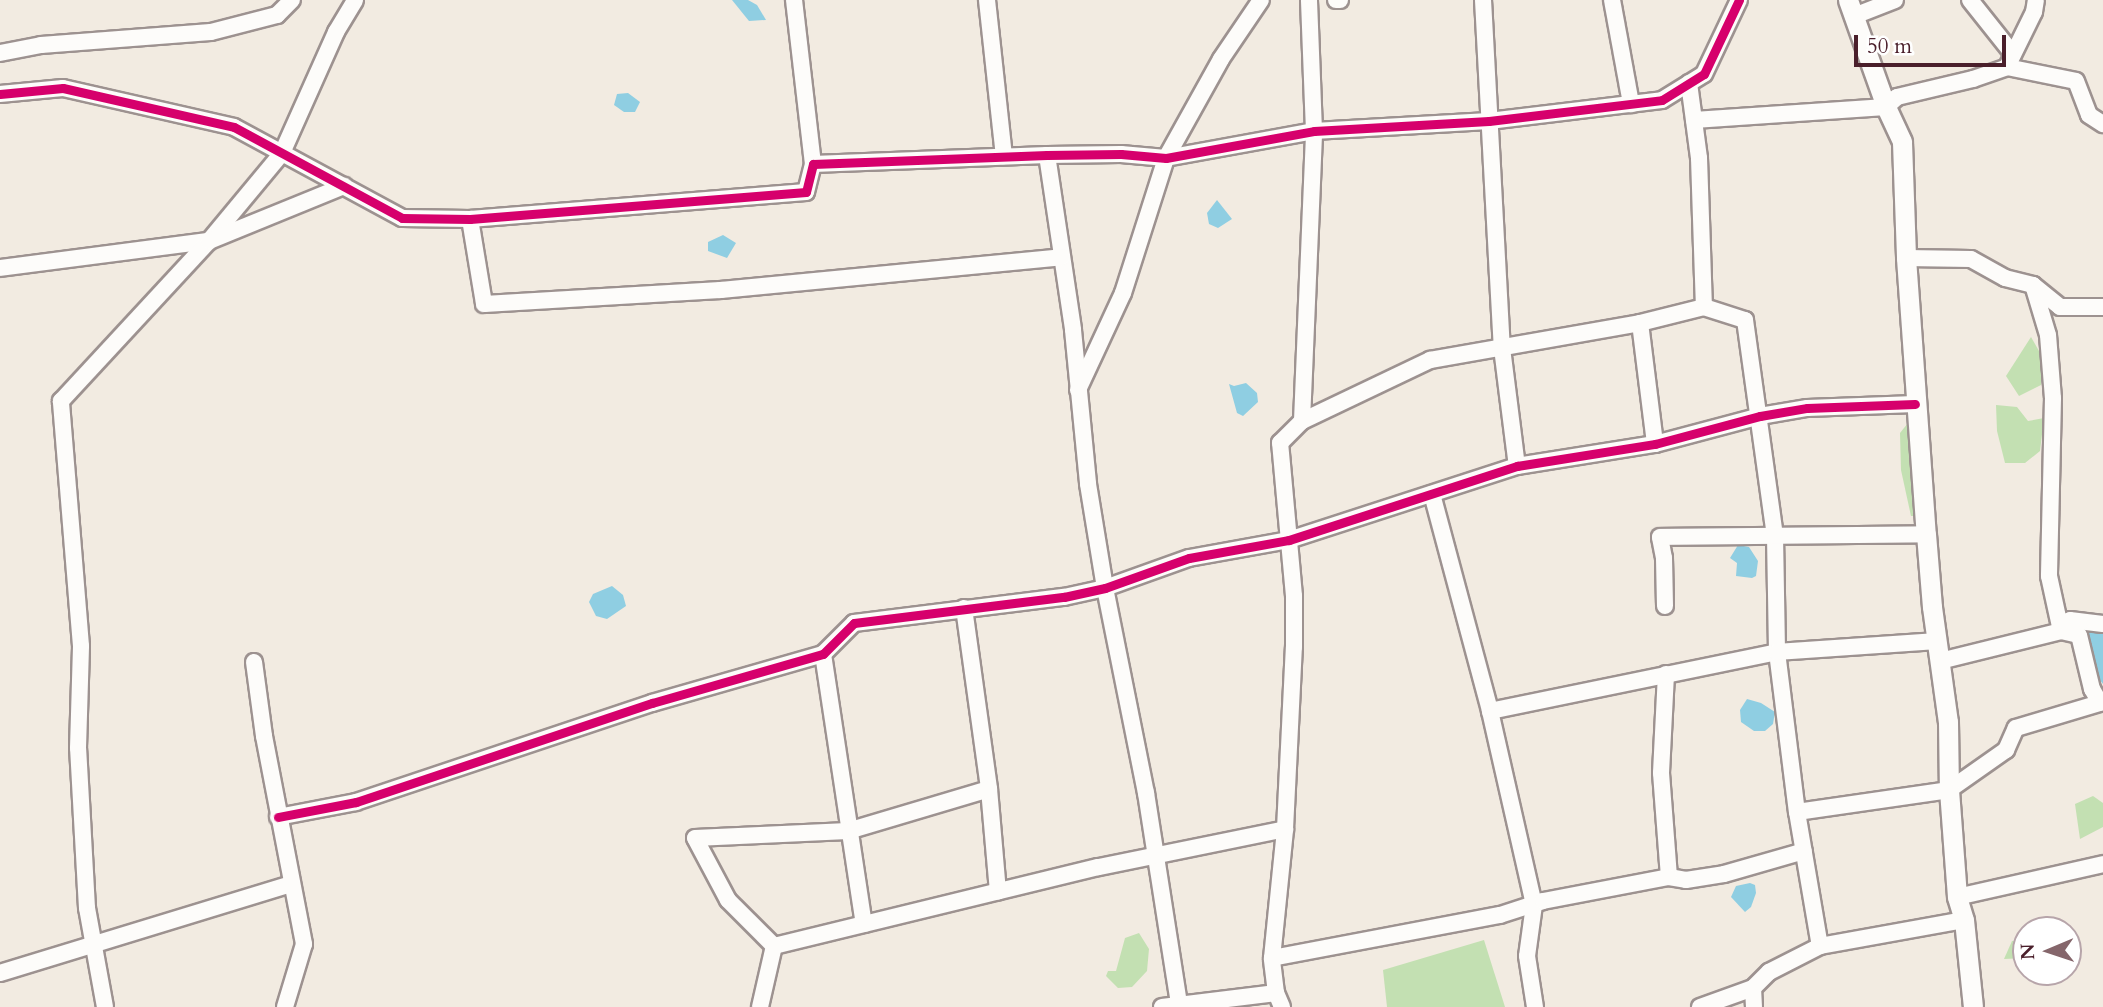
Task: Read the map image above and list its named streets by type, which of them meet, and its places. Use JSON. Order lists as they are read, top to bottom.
{
  "scale_bar": "50 m",
  "north": "left"
}
